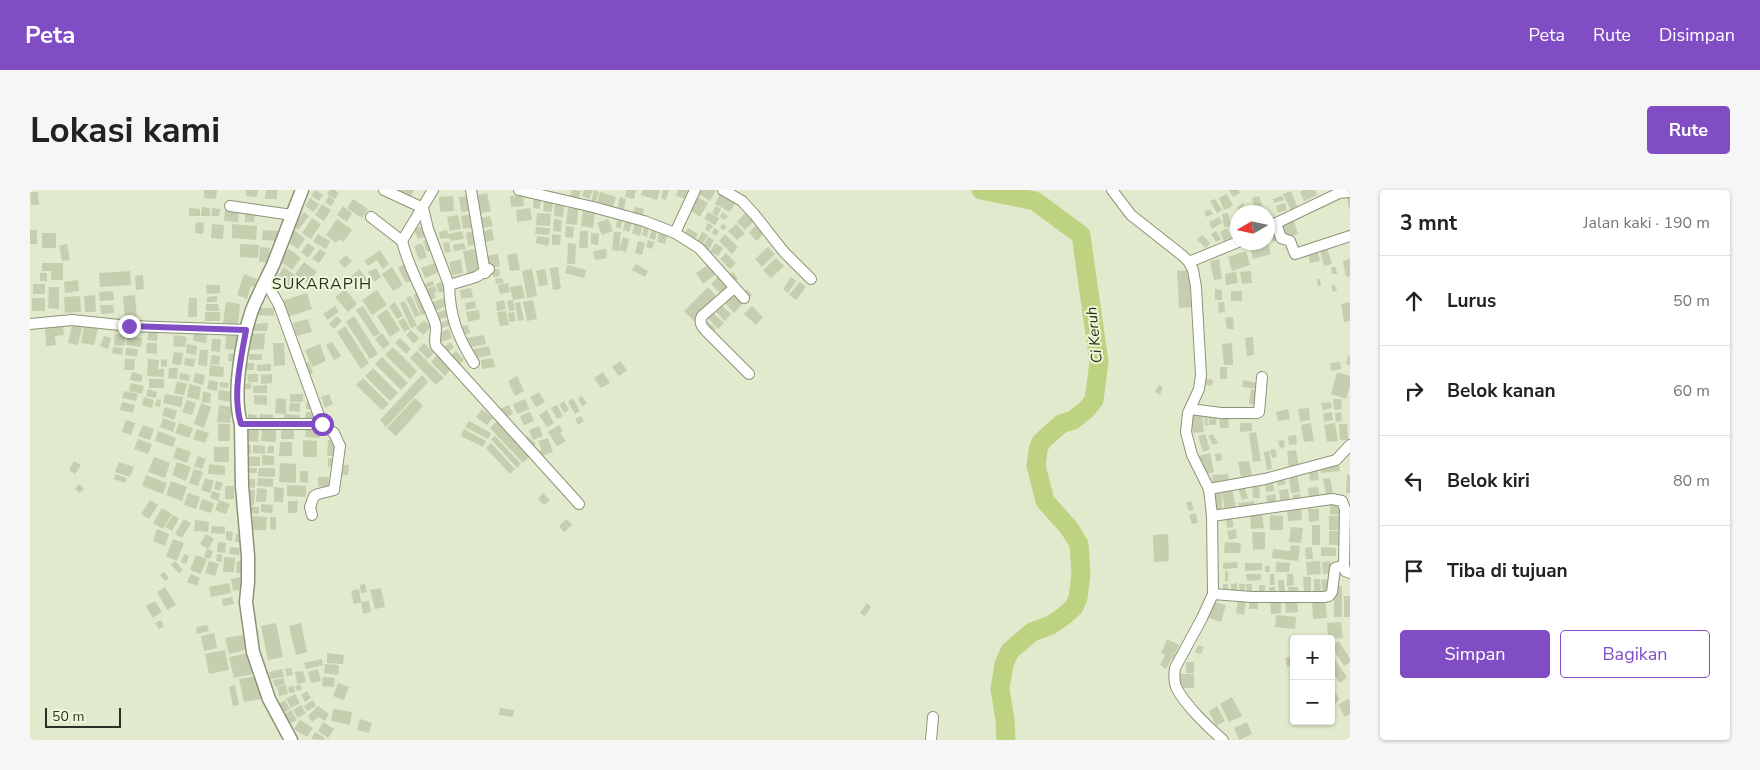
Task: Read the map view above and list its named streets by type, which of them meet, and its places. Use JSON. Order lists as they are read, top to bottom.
{
  "districts": ["SUKARAPIH"],
  "water": ["Ci Keruh"],
  "scale_bar": "50 m",
  "north": "left",
  "page": {
    "header": "Peta",
    "nav": ["Peta", "Rute", "Disimpan"],
    "buttons": [
      "Rute",
      ["Simpan", "Bagikan"]
    ],
    "title": "Lokasi kami",
    "heading": ["3 mnt", "Jalan kaki · 190 m"],
    "list": [
      ["Lurus", "50 m"],
      ["Belok kanan", "60 m"],
      ["Belok kiri", "80 m"],
      "Tiba di tujuan"
    ],
    "map_buttons": ["+", "−"],
    "scale": "50 m"
  }
}
